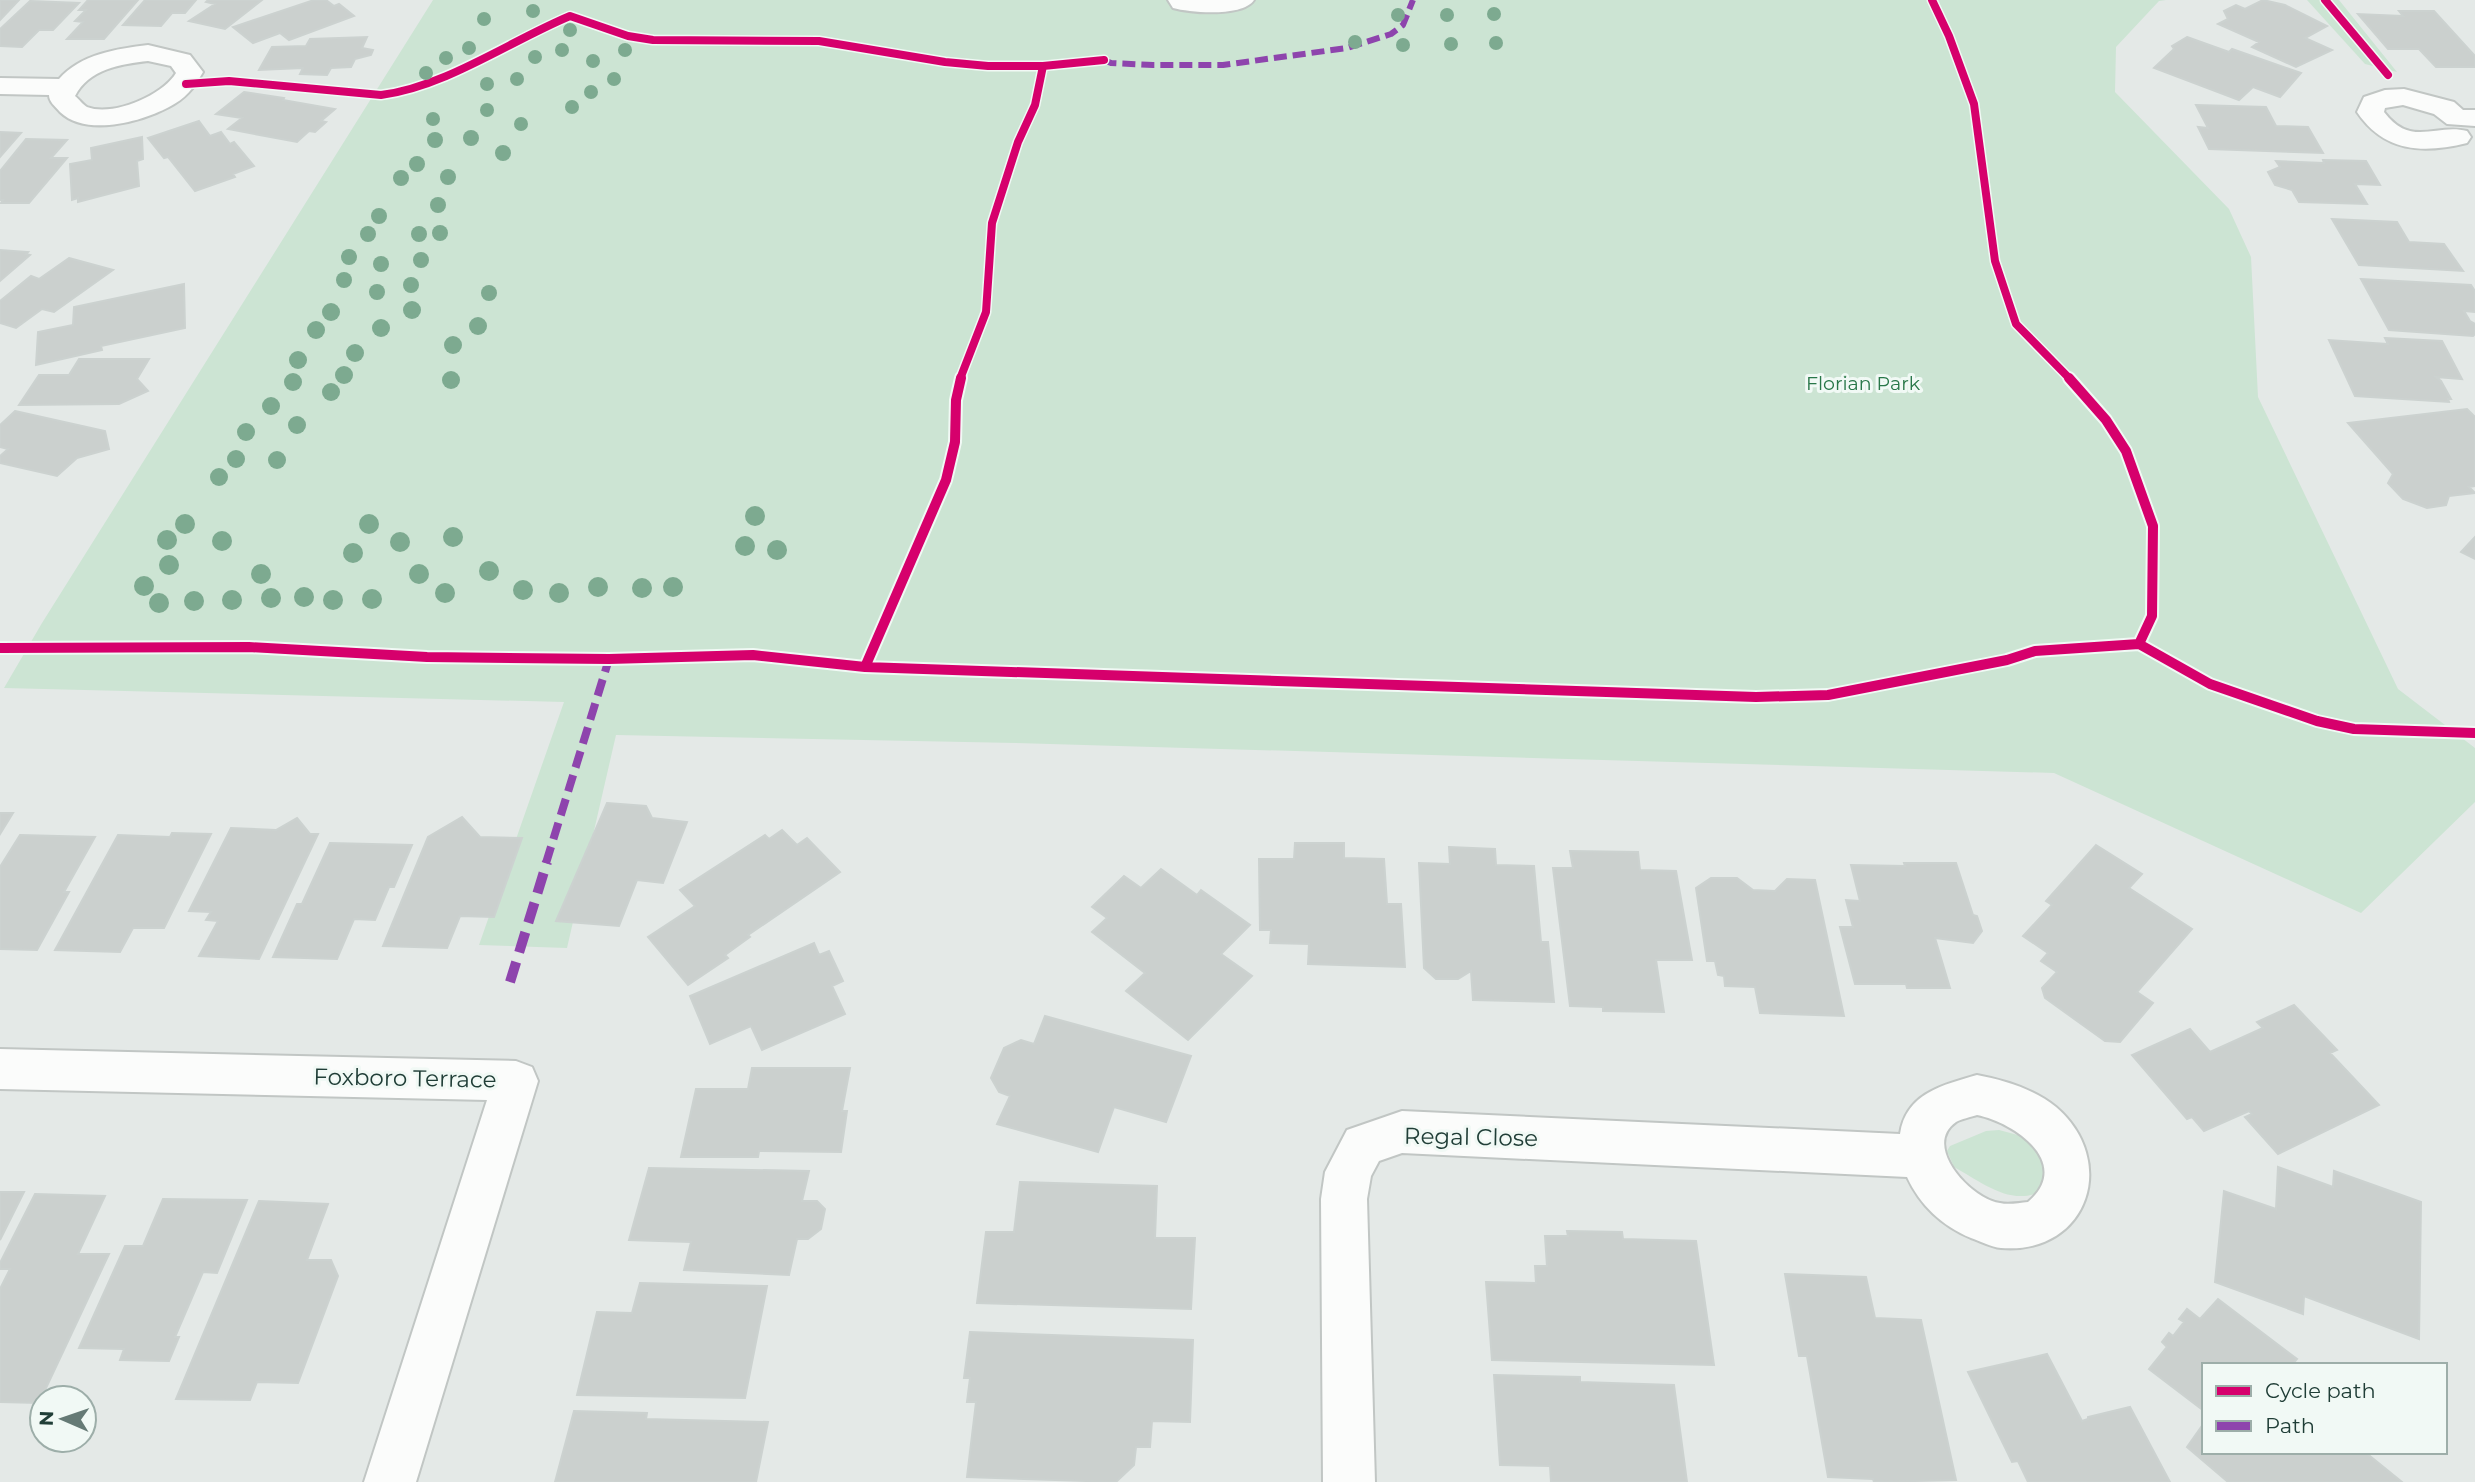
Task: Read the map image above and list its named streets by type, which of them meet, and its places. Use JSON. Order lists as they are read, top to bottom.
{
  "streets": {
    "street": ["Foxboro Terrace", "Regal Close"]
  },
  "parks": ["Florian Park"],
  "legend": ["Cycle path", "Path"],
  "north": "left"
}
